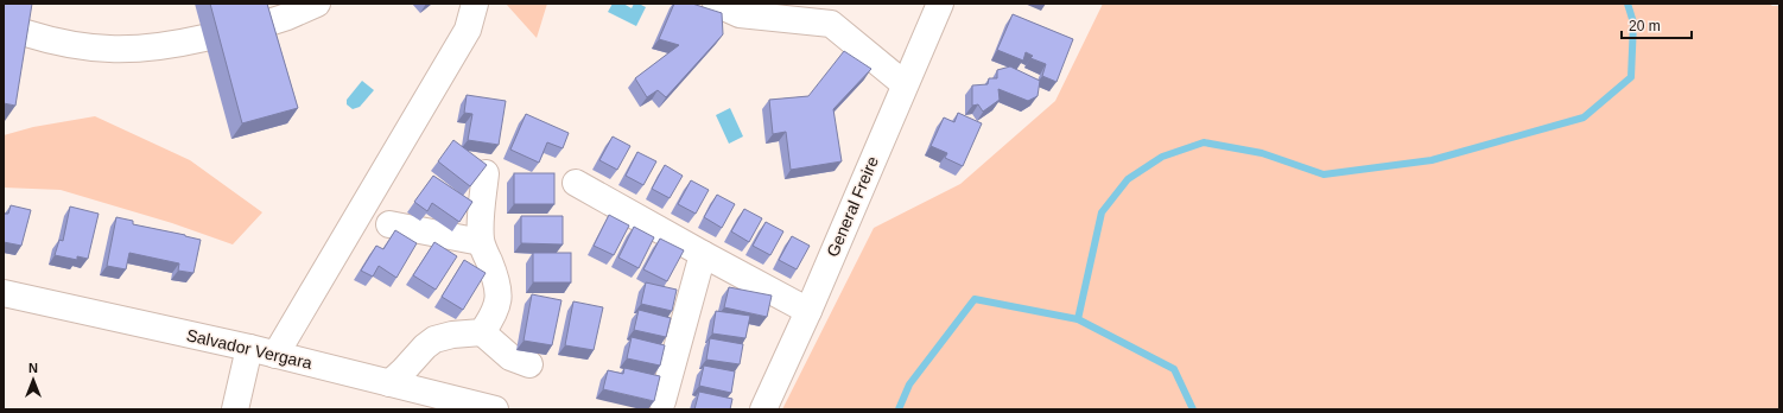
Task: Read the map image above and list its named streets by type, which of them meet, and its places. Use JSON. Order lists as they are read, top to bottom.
{
  "streets": {
    "street": ["General Freire", "Salvador Vergara"]
  },
  "scale_bar": "20 m",
  "north": "top"
}
